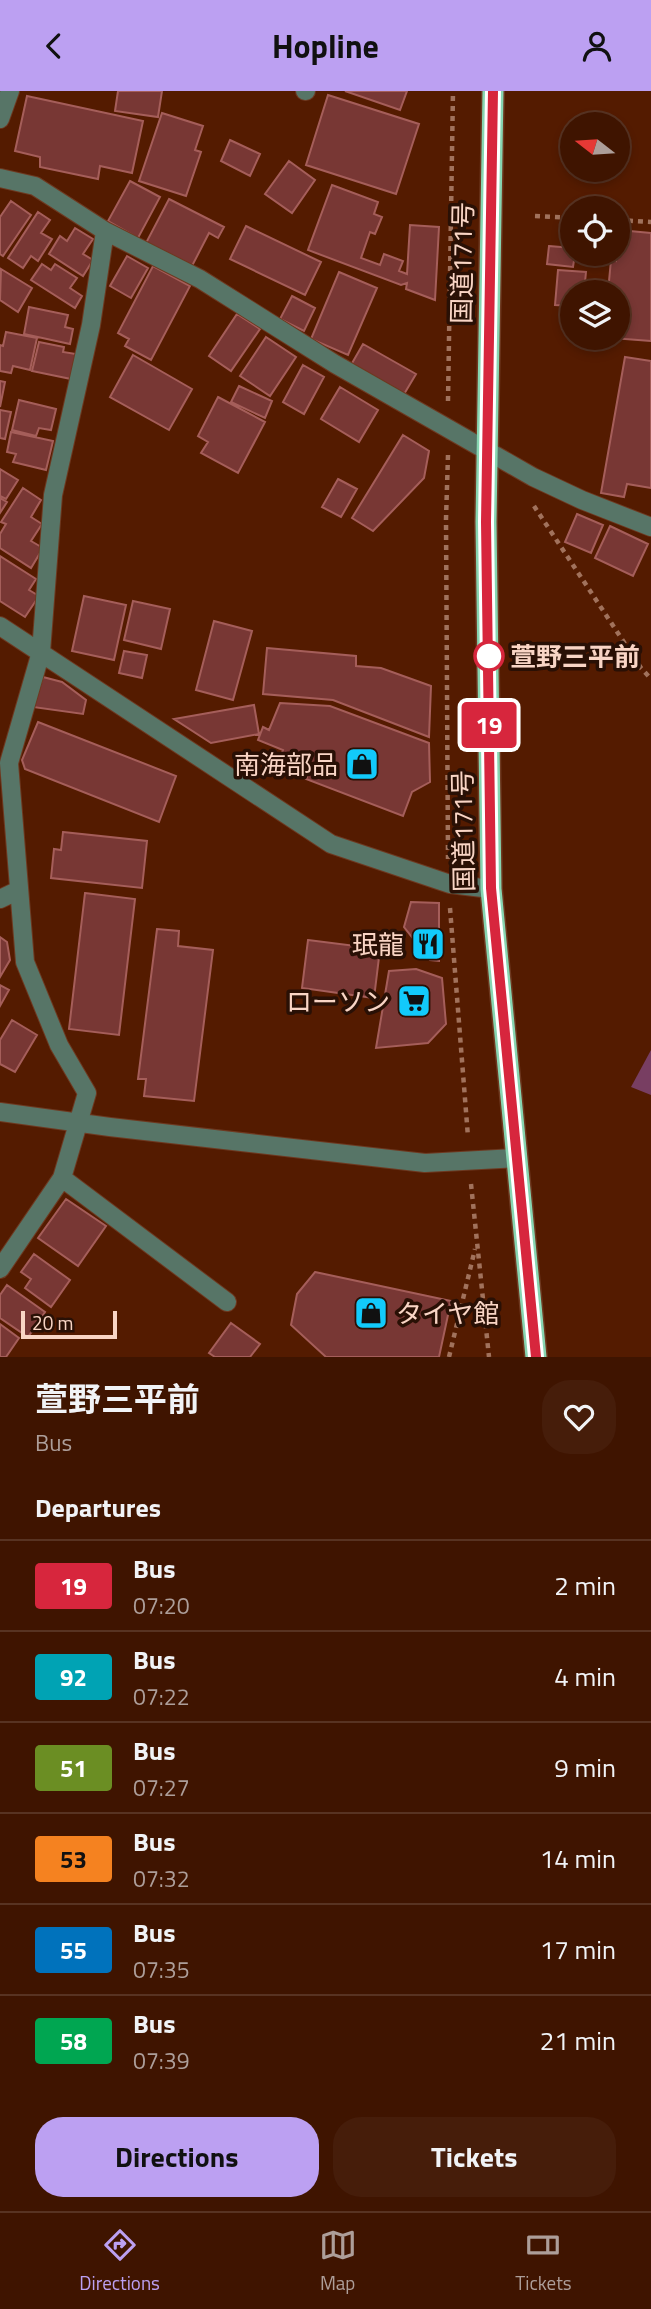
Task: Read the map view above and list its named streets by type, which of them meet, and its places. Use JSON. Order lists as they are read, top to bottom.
{
  "streets": {
    "highway": ["国道171号"]
  },
  "places": {
    "other": ["萱野三平前"],
    "shop": ["南海部品", "タイヤ館"],
    "restaurant": ["珉龍"],
    "supermarket": ["ローソン"]
  },
  "lines": ["bus line 19"],
  "scale_bar": "20 m",
  "north": "left",
  "page": {
    "header": "Hopline",
    "on_map": "19",
    "scale": "20 m",
    "heading": [
      ["萱野三平前", "Bus"],
      "Departures"
    ],
    "list": [
      {
        "mark": "19",
        "name": "Bus",
        "note": "07:20",
        "value": "2 min"
      },
      {
        "mark": "92",
        "name": "Bus",
        "note": "07:22",
        "value": "4 min"
      },
      {
        "mark": "51",
        "name": "Bus",
        "note": "07:27",
        "value": "9 min"
      },
      {
        "mark": "53",
        "name": "Bus",
        "note": "07:32",
        "value": "14 min"
      },
      {
        "mark": "55",
        "name": "Bus",
        "note": "07:35",
        "value": "17 min"
      },
      {
        "mark": "58",
        "name": "Bus",
        "note": "07:39",
        "value": "21 min"
      }
    ],
    "buttons": ["Directions", "Tickets"],
    "tabs": ["Directions", "Map", "Tickets"]
  }
}
